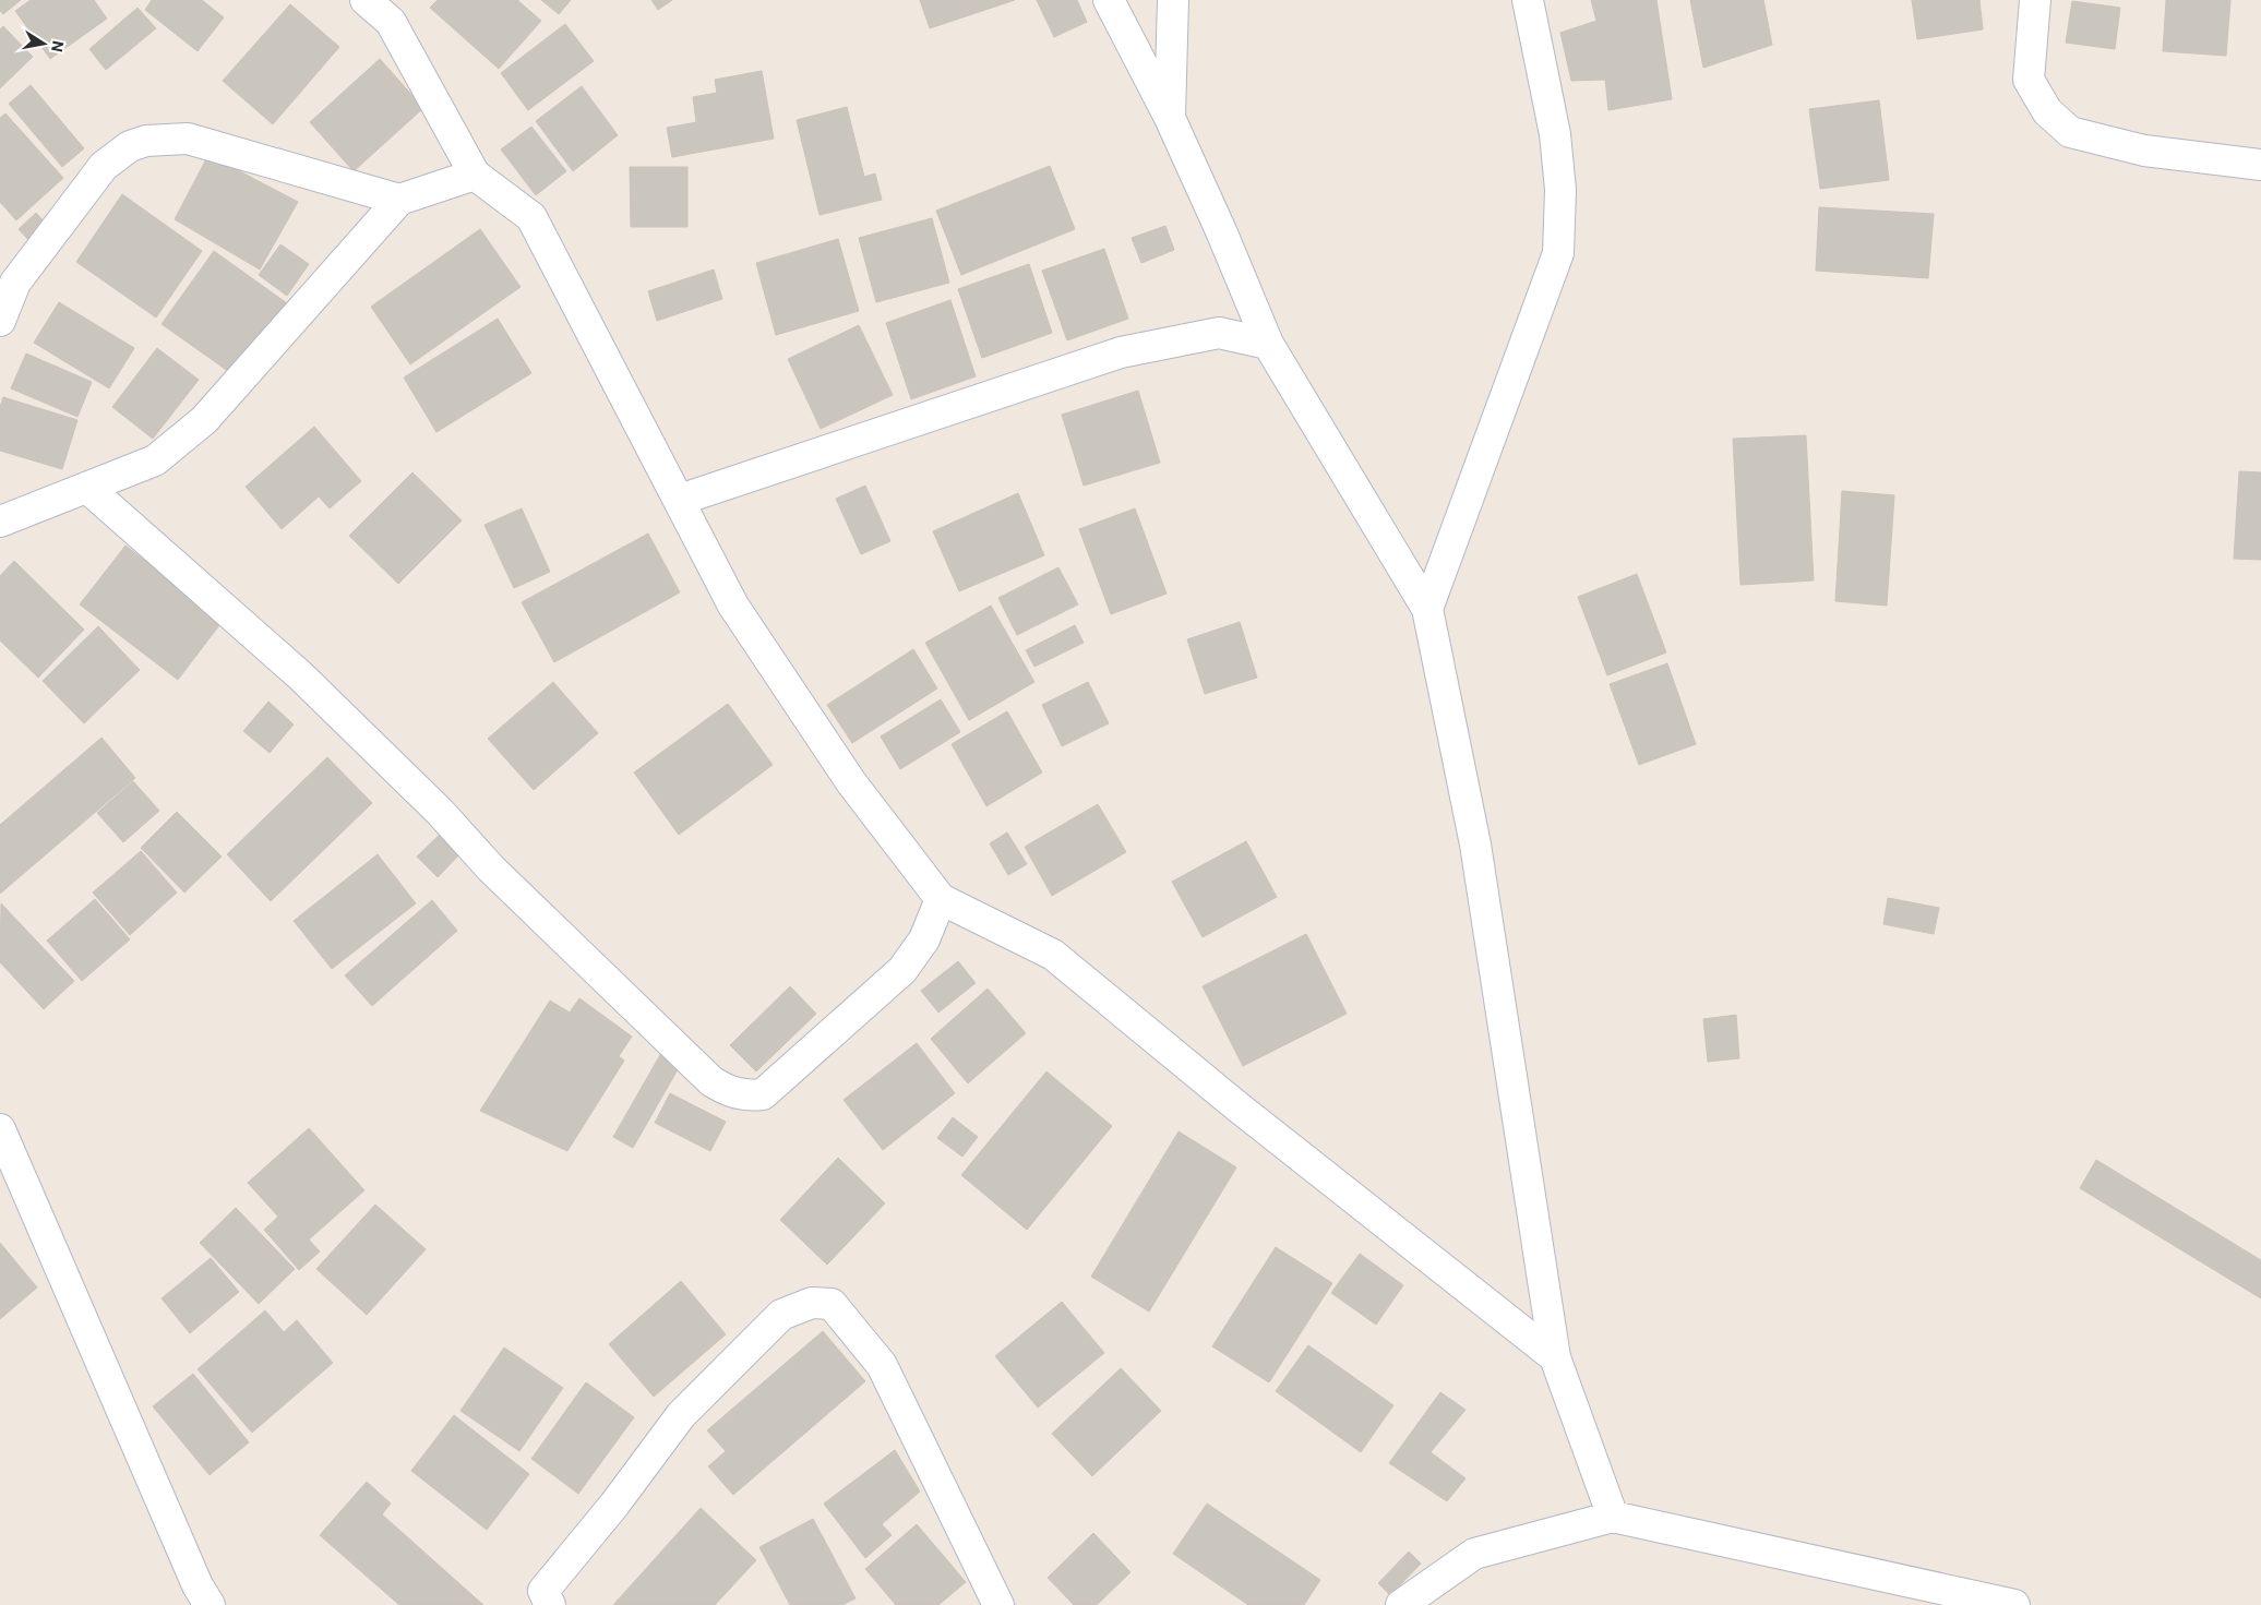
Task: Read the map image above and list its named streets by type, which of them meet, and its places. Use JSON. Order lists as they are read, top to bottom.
{
  "north": "right"
}
